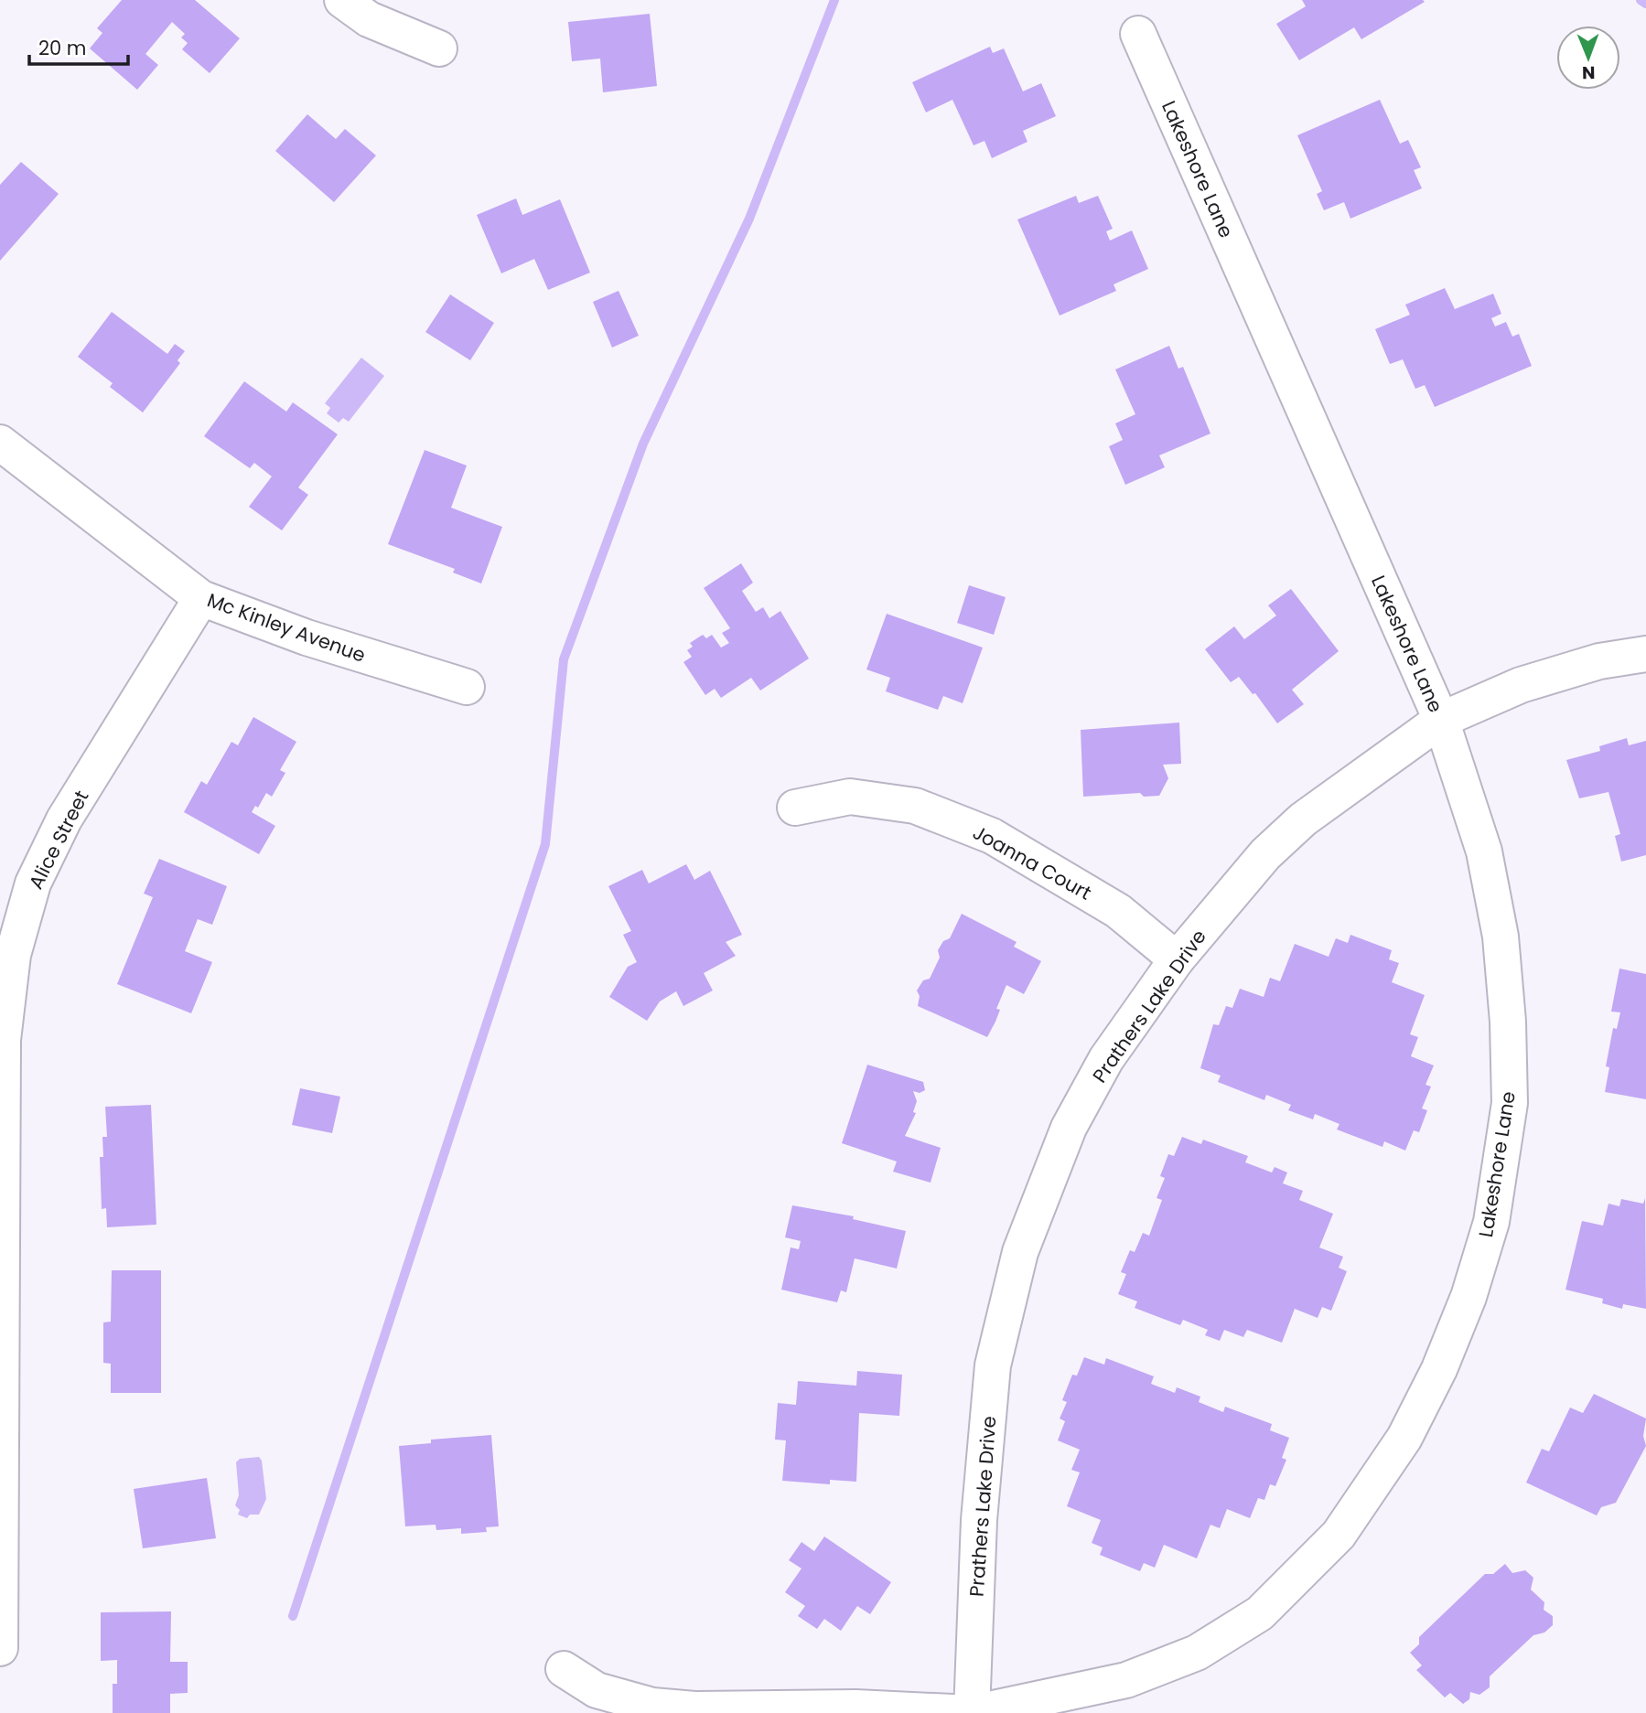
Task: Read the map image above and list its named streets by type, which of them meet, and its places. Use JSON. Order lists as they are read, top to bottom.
{
  "streets": {
    "street": [
      "Lakeshore Lane",
      "Mc Kinley Avenue",
      "Alice Street",
      "Joanna Court",
      "Prathers Lake Drive"
    ]
  },
  "crossings": [
    ["Lakeshore Lane", "Prathers Lake Drive"],
    ["Mc Kinley Avenue", "Alice Street"],
    ["Joanna Court", "Prathers Lake Drive"]
  ],
  "scale_bar": "20 m",
  "north": "bottom"
}
